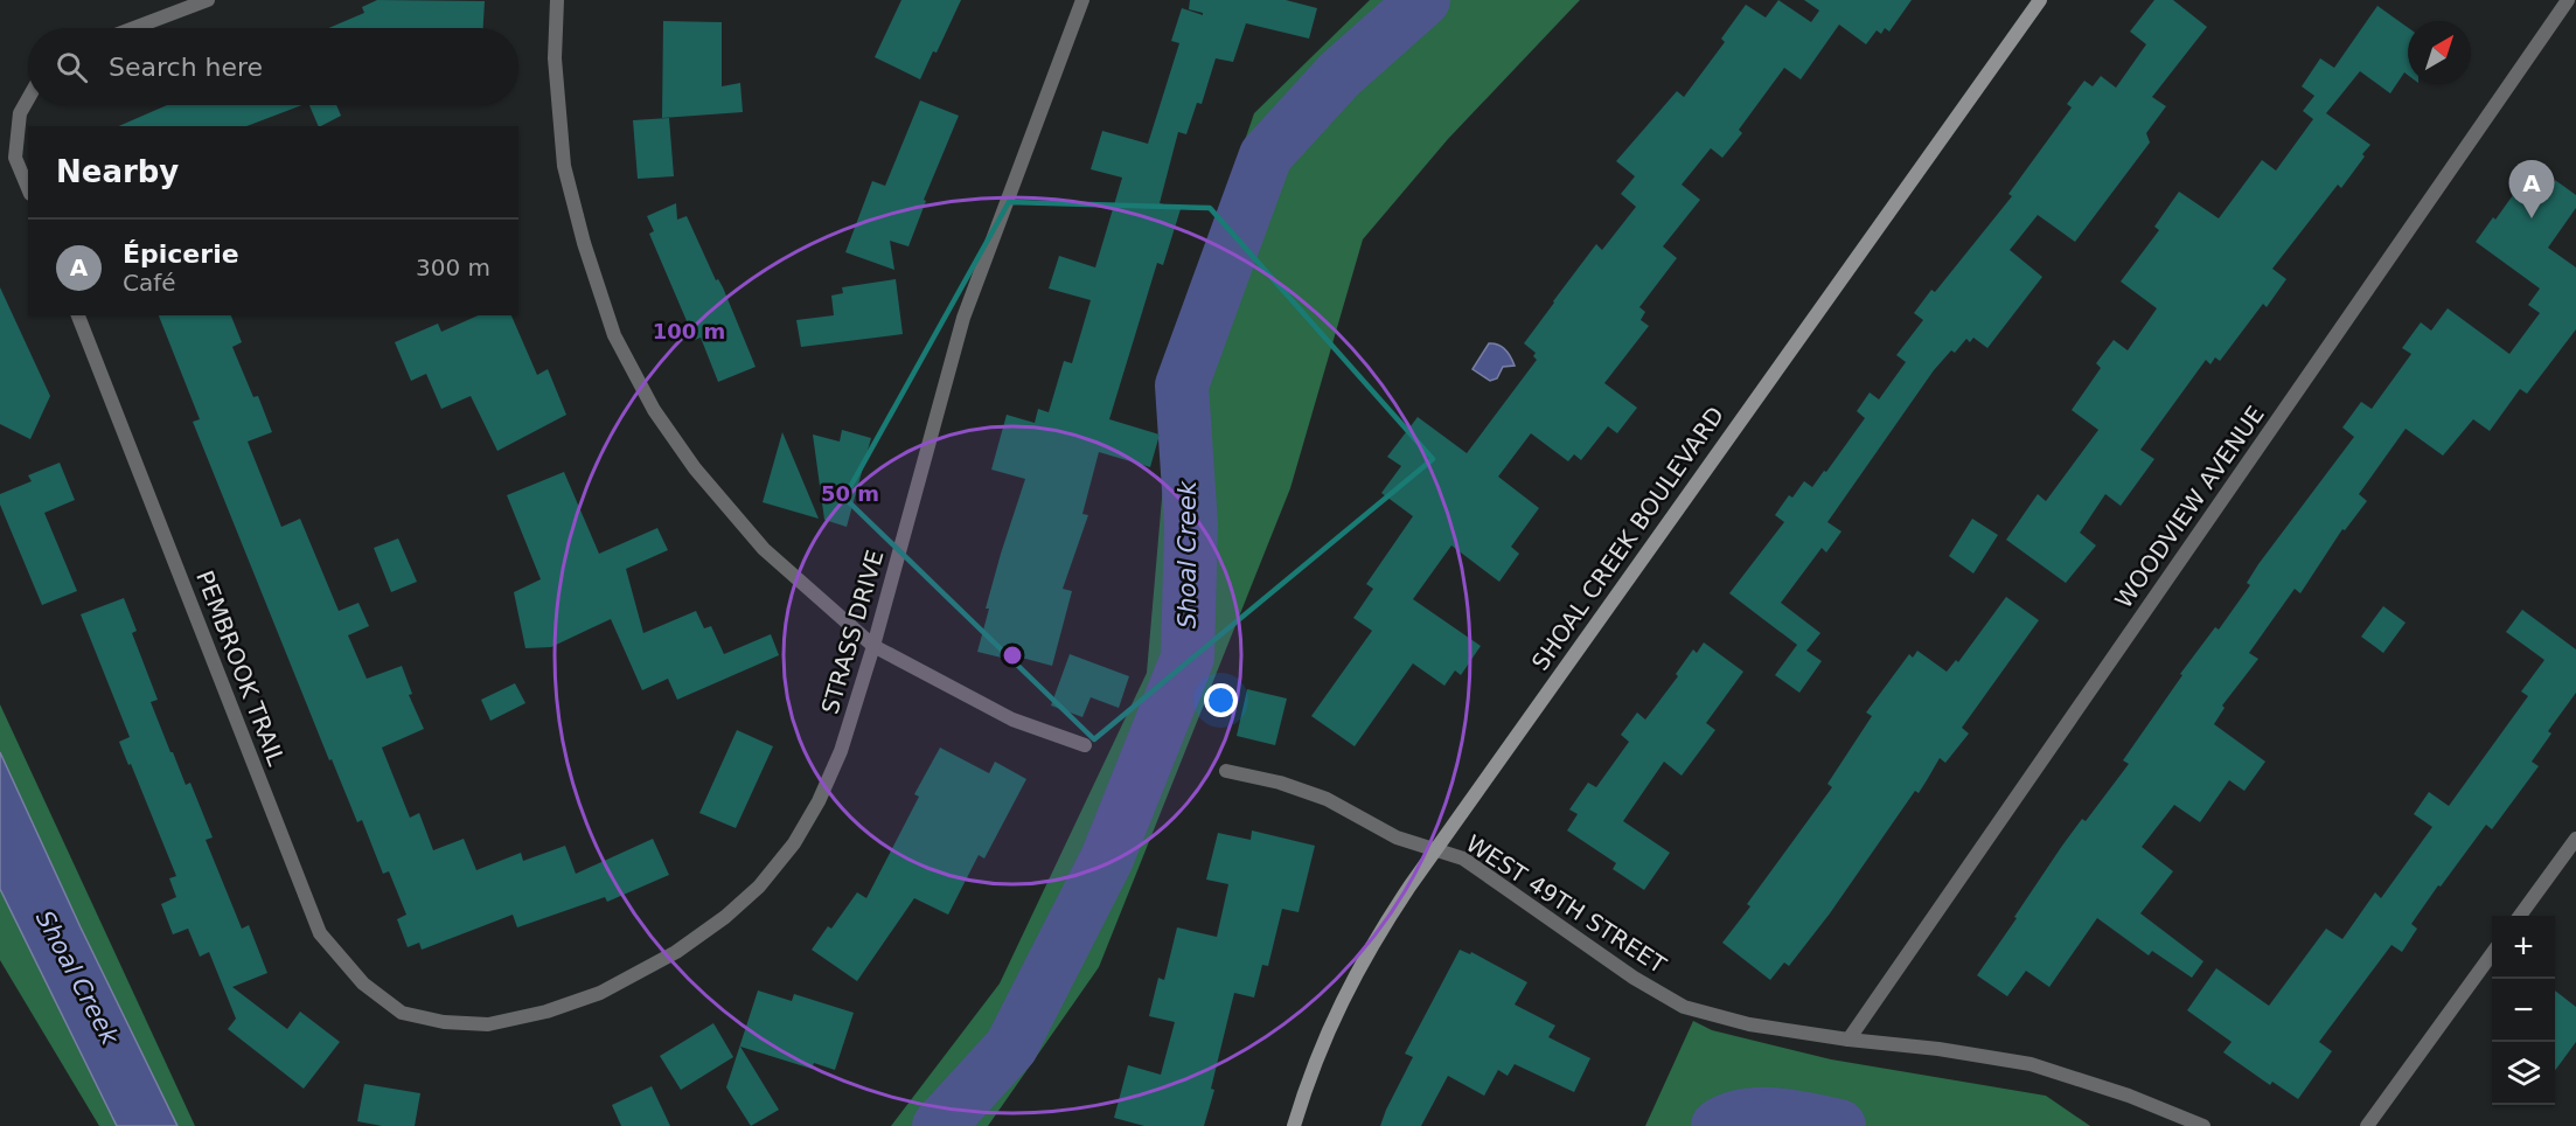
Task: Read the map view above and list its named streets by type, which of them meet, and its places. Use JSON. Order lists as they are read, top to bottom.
{
  "streets": {
    "street": [
      "WOODVIEW AVENUE",
      "SHOAL CREEK BOULEVARD",
      "STRASS DRIVE",
      "PEMBROOK TRAIL",
      "WEST 49TH STREET"
    ]
  },
  "crossings": [
    ["WOODVIEW AVENUE", "WEST 49TH STREET"],
    ["SHOAL CREEK BOULEVARD", "WEST 49TH STREET"],
    ["STRASS DRIVE", "PEMBROOK TRAIL"]
  ],
  "water": ["Shoal Creek"],
  "north": "top right",
  "page": {
    "search": "Search here",
    "heading": "Nearby",
    "pins": "A",
    "list": [
      {
        "mark": "A",
        "name": "Épicerie",
        "note": "Café",
        "value": "300 m"
      }
    ],
    "map_buttons": ["+", "−"]
  },
  "rings": ["100 m", "50 m"]
}
